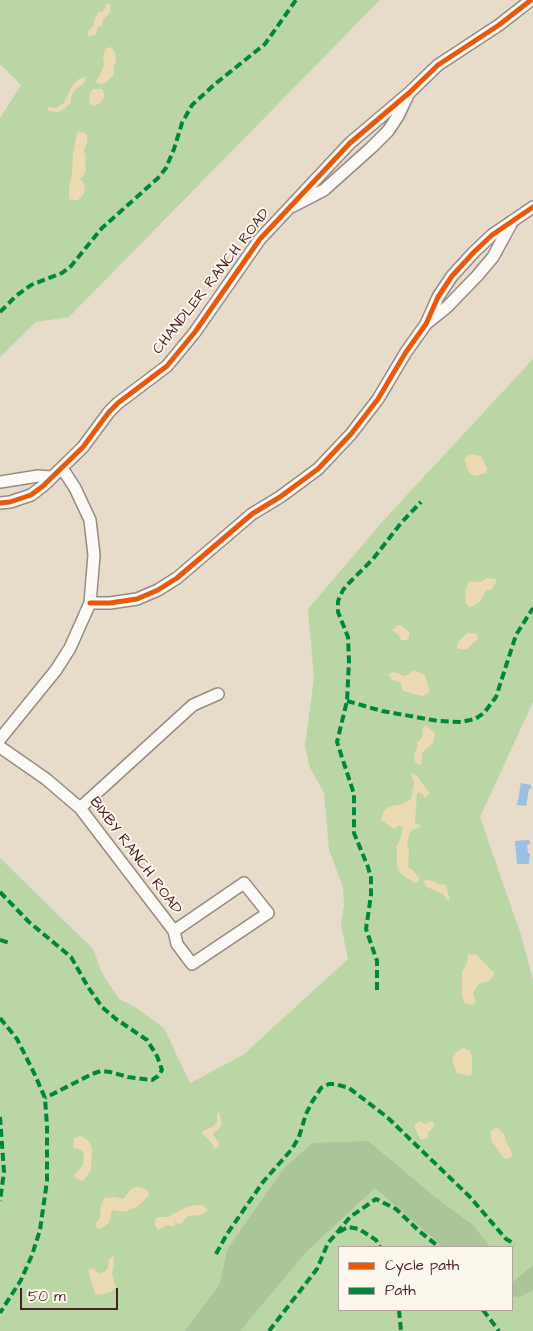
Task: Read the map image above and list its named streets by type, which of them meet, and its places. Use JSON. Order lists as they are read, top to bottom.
{
  "streets": {
    "street": ["CHANDLER RANCH ROAD", "BIXBY RANCH ROAD"]
  },
  "legend": ["Cycle path", "Path"],
  "scale_bar": "50 m"
}
